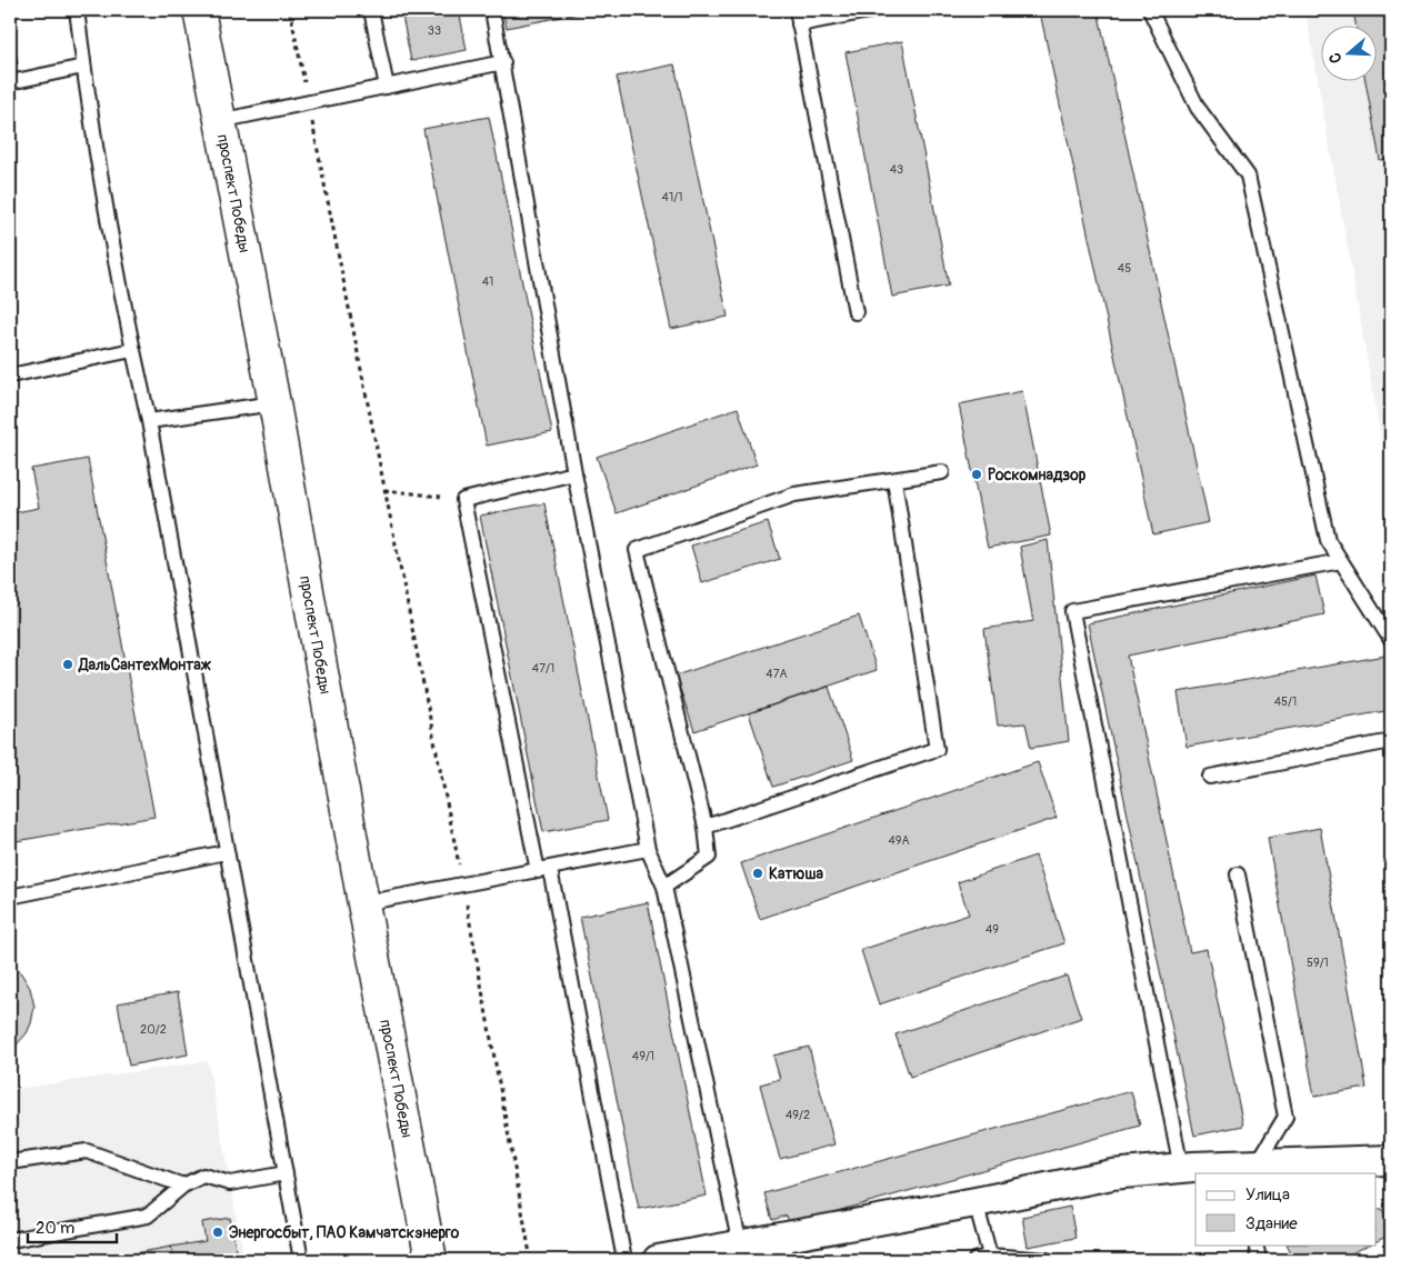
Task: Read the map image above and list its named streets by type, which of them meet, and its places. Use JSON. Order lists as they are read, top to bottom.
{
  "streets": {
    "main road": ["проспект Победы"]
  },
  "places": [
    "Роскомнадзор",
    "ДальСантехМонтаж",
    "Катюша",
    "Энергосбыт, ПАО Камчатскэнерго"
  ],
  "house_numbers": [
    "33",
    "43",
    "41/1",
    "45",
    "41",
    "47/1",
    "47А",
    "45/1",
    "49А",
    "49",
    "59/1",
    "20/2",
    "49/1",
    "49/2"
  ],
  "legend": ["Улица", "Здание"],
  "scale_bar": "20 m",
  "north": "left"
}
